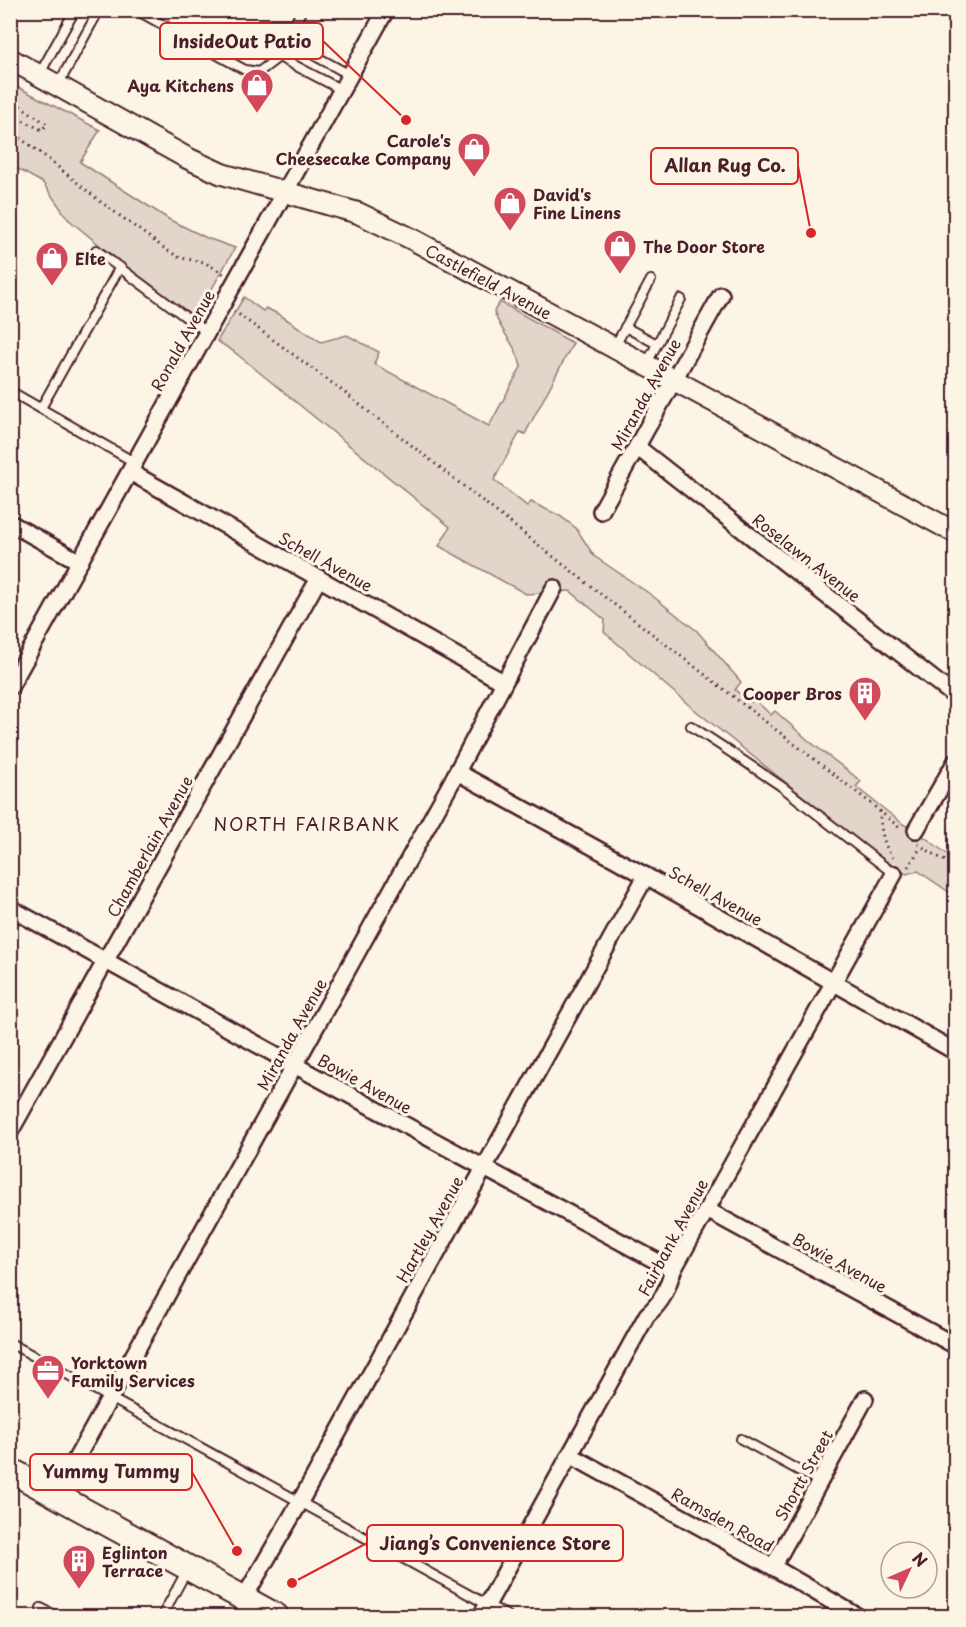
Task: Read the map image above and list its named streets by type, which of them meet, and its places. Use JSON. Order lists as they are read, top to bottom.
{
  "streets": {
    "street": [
      "Castlefield Avenue",
      "Ronald Avenue",
      "Miranda Avenue",
      "Roselawn Avenue",
      "Schell Avenue",
      "Chamberlain Avenue",
      "Bowie Avenue",
      "Hartley Avenue",
      "Fairbank Avenue",
      "Shortt Street",
      "Ramsden Road"
    ]
  },
  "crossings": [
    ["Castlefield Avenue", "Ronald Avenue"],
    ["Castlefield Avenue", "Miranda Avenue"],
    ["Ronald Avenue", "Schell Avenue"],
    ["Miranda Avenue", "Roselawn Avenue"],
    ["Miranda Avenue", "Schell Avenue"],
    ["Miranda Avenue", "Bowie Avenue"],
    ["Schell Avenue", "Chamberlain Avenue"],
    ["Schell Avenue", "Hartley Avenue"],
    ["Schell Avenue", "Fairbank Avenue"],
    ["Chamberlain Avenue", "Bowie Avenue"],
    ["Bowie Avenue", "Hartley Avenue"],
    ["Bowie Avenue", "Fairbank Avenue"],
    ["Fairbank Avenue", "Ramsden Road"],
    ["Shortt Street", "Ramsden Road"]
  ],
  "districts": ["NORTH FAIRBANK"],
  "places": {
    "shop": [
      "Aya Kitchens",
      "Carole's Cheesecake Company",
      "David's Fine Linens",
      "The Door Store",
      "Elte"
    ],
    "other": [
      "InsideOut Patio",
      "Allan Rug Co.",
      "Yummy Tummy",
      "Jiang’s Convenience Store"
    ],
    "building": ["Cooper Bros", "Eglinton Terrace"],
    "office": ["Yorktown Family Services"]
  },
  "north": "top right"
}
